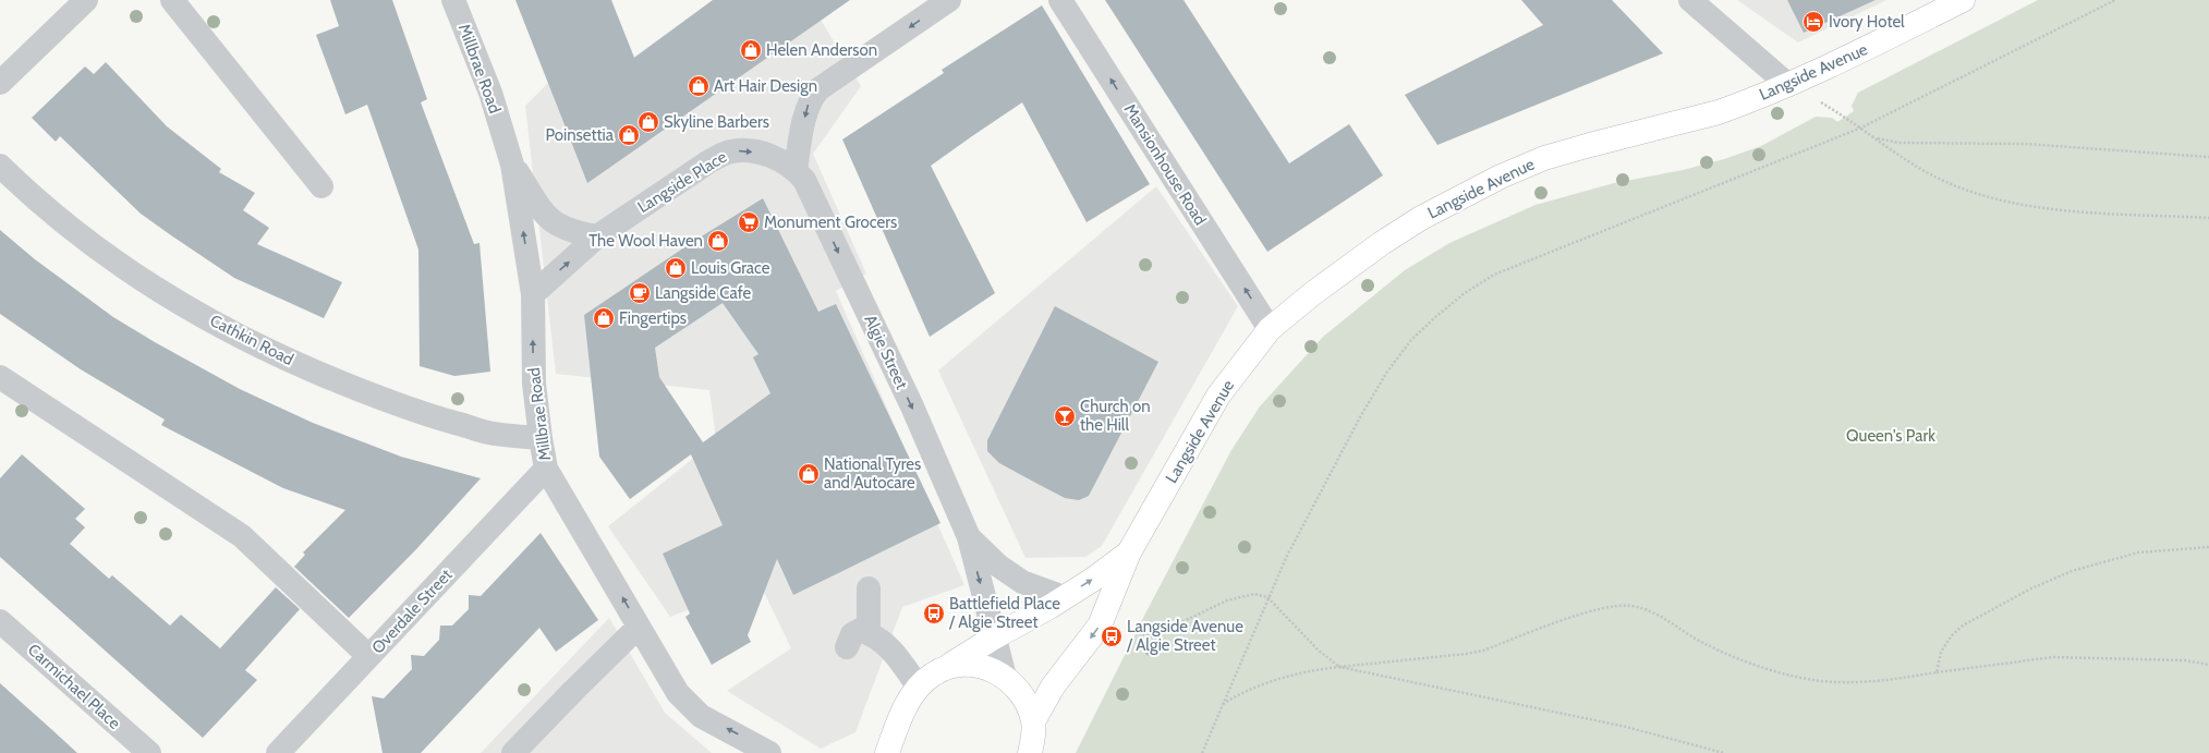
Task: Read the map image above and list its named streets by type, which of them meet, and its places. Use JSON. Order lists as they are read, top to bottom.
{
  "streets": {
    "main road": ["Langside Avenue"],
    "street": [
      "Millbrae Road",
      "Mansionhouse Road",
      "Langside Place",
      "Cathkin Road",
      "Algie Street",
      "Overdale Street",
      "Carmichael Place"
    ]
  },
  "crossings": [
    ["Millbrae Road", "Langside Place"],
    ["Millbrae Road", "Cathkin Road"],
    ["Millbrae Road", "Overdale Street"],
    ["Langside Avenue", "Mansionhouse Road"],
    ["Langside Avenue", "Algie Street"],
    ["Langside Place", "Algie Street"]
  ],
  "one_way": [
    "Millbrae Road",
    "Mansionhouse Road",
    "Langside Place",
    "Algie Street"
  ],
  "parks": ["Queen's Park"],
  "places": {
    "hotel": ["Ivory Hotel"],
    "shop": [
      "Helen Anderson",
      "Art Hair Design",
      "Skyline Barbers",
      "Poinsettia",
      "The Wool Haven",
      "Louis Grace",
      "Fingertips",
      "National Tyres and Autocare"
    ],
    "supermarket": ["Monument Grocers"],
    "cafe": ["Langside Cafe"],
    "bar": ["Church on the Hill"],
    "bus stop": ["Battlefield Place / Algie Street", "Langside Avenue / Algie Street"]
  }
}
